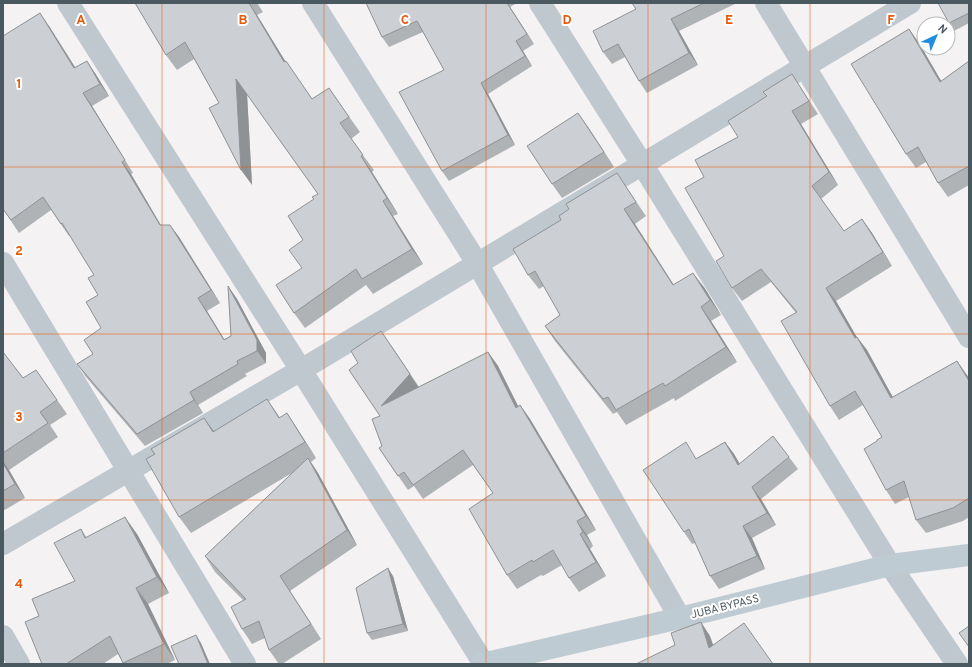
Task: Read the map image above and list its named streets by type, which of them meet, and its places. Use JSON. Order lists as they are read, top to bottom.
{
  "streets": {
    "main road": ["JUBA BYPASS"]
  },
  "north": "top right",
  "grid": {
    "columns": [
      "A",
      "B",
      "C",
      "D",
      "E",
      "F"
    ],
    "rows": [
      "1",
      "2",
      "3",
      "4"
    ]
  }
}
